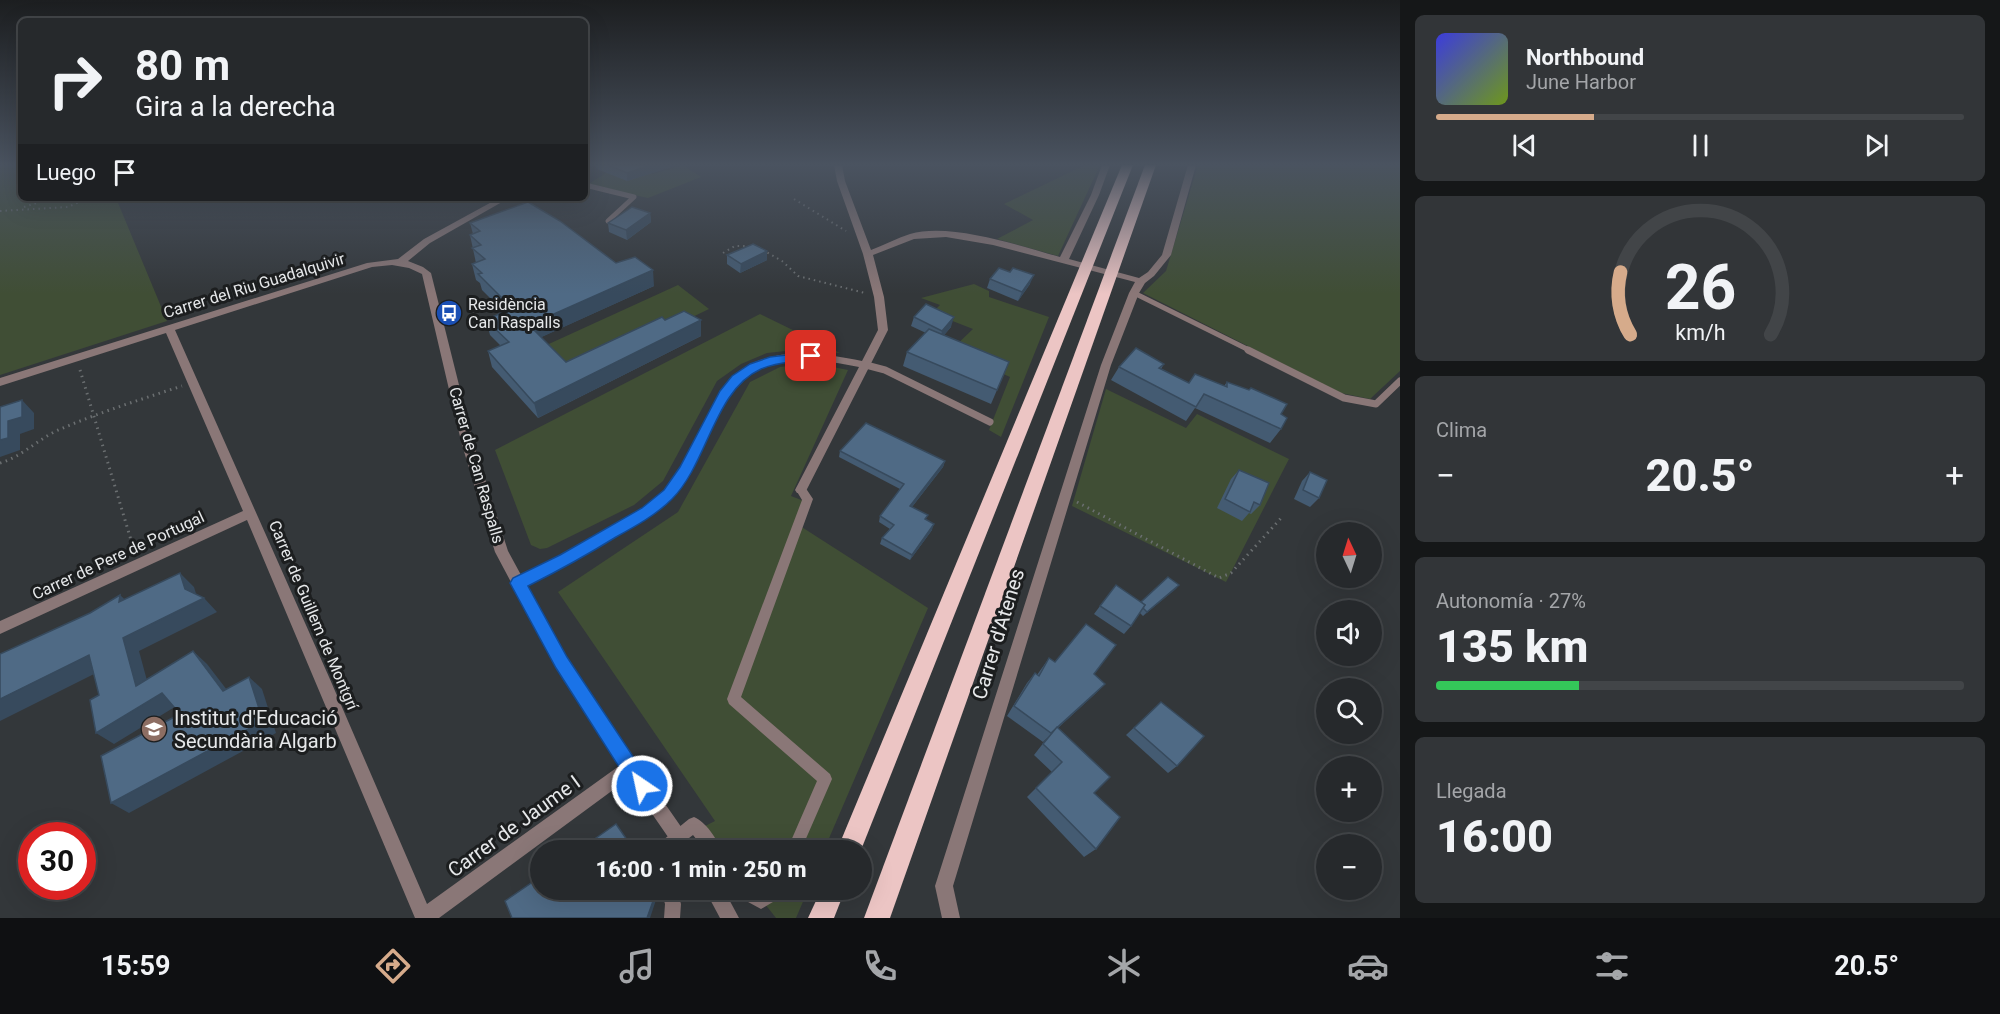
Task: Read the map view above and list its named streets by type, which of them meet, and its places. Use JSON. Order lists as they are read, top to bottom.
{
  "streets": {
    "street": [
      "Carrer del Riu Guadalquivir",
      "Carrer de Can Raspalls",
      "Carrer de Pere de Portugal",
      "Carrer de Guillem de Montgrí",
      "Carrer d'Atenes",
      "Carrer de Jaume I"
    ]
  },
  "crossings": [
    ["Carrer del Riu Guadalquivir", "Carrer de Can Raspalls"],
    ["Carrer del Riu Guadalquivir", "Carrer de Guillem de Montgrí"],
    ["Carrer de Can Raspalls", "Carrer de Jaume I"],
    ["Carrer de Pere de Portugal", "Carrer de Guillem de Montgrí"],
    ["Carrer de Guillem de Montgrí", "Carrer de Jaume I"]
  ],
  "places": {
    "bus stop": ["Residència Can Raspalls"],
    "school or university": ["Institut d'Educació Secundària Algarb"]
  },
  "north": "top",
  "page": {
    "turn": ["80 m", "Gira a la derecha"],
    "song": ["Northbound", "June Harbor"],
    "then": "Luego",
    "tile": [
      "Clima",
      ["Autonomía · 27%", "135 km"],
      ["Llegada", "16:00"]
    ],
    "heat": ["−", "20.5°", "+"],
    "map_buttons": ["+", "−"],
    "limit": "30",
    "trip": "16:00 · 1 min · 250 m",
    "tabs": ["15:59", "20.5°"],
    "gauge": ["26", "km/h"]
  }
}
